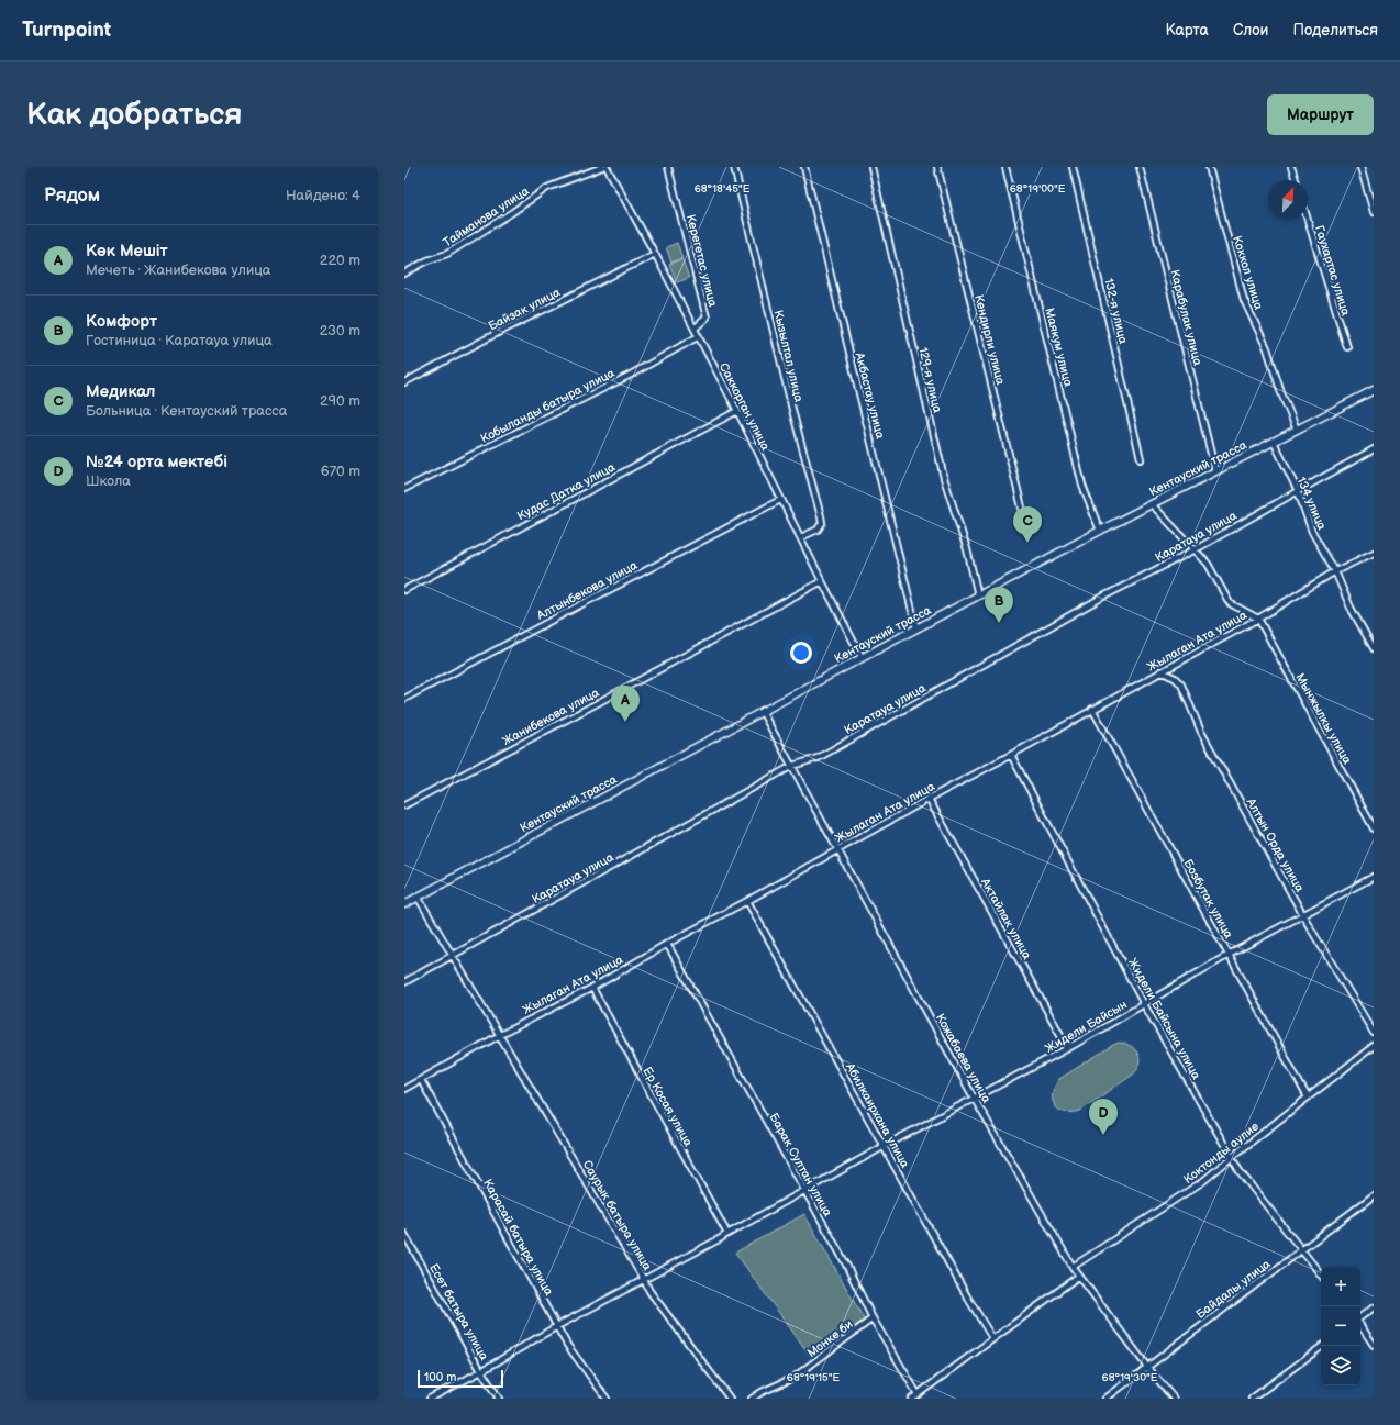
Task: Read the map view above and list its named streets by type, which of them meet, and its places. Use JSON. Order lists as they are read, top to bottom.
{
  "streets": {
    "main road": ["Кентауский трасса"],
    "street": [
      "Тайманова улица",
      "Керегетас улица",
      "Гаухартас улица",
      "Коккол улица",
      "Байзак улица",
      "132-я улица",
      "Карабулак улица",
      "Кендирли улица",
      "Маякум улица",
      "Кызылтал улица",
      "129-я улица",
      "Акбастау улица",
      "Кобыланды батыра улица",
      "Саккорган улица",
      "Кудас Датка улица",
      "134 улица",
      "Каратауа улица",
      "Алтынбекова улица",
      "Жылаган Ата улица",
      "Жанибекова улица",
      "Мынжылкы улица",
      "Алтын Орда улица",
      "Бозбутак улица",
      "Актайлак улица",
      "Жидели Байсына улица",
      "Жидели Байсын",
      "Кожабаева улица",
      "Ер Косая улица",
      "Абилкаирхана улица",
      "Коктонды аулие",
      "Барак Султан улица",
      "Саурык батыра улица",
      "Карасай батыра улица",
      "Байдалы улица",
      "Есет батыра улица",
      "Монке би"
    ]
  },
  "crossings": [
    ["Керегетас улица", "Саккорган улица"],
    ["Коккол улица", "Кентауский трасса"],
    ["Байзак улица", "Саккорган улица"],
    ["Карабулак улица", "Кентауский трасса"],
    ["Маякум улица", "Кентауский трасса"],
    ["Кызылтал улица", "Саккорган улица"],
    ["129-я улица", "Кентауский трасса"],
    ["Акбастау улица", "Кентауский трасса"],
    ["Кобыланды батыра улица", "Саккорган улица"],
    ["Саккорган улица", "Кентауский трасса"],
    ["Саккорган улица", "Кудас Датка улица"],
    ["Саккорган улица", "Алтынбекова улица"],
    ["Саккорган улица", "Жанибекова улица"],
    ["Кентауский трасса", "134 улица"],
    ["Кентауский трасса", "Кожабаева улица"],
    ["Кентауский трасса", "Саурык батыра улица"],
    ["134 улица", "Каратауа улица"],
    ["134 улица", "Жылаган Ата улица"],
    ["Каратауа улица", "Кожабаева улица"],
    ["Каратауа улица", "Саурык батыра улица"],
    ["Жылаган Ата улица", "Мынжылкы улица"],
    ["Жылаган Ата улица", "Алтын Орда улица"],
    ["Жылаган Ата улица", "Бозбутак улица"],
    ["Жылаган Ата улица", "Актайлак улица"],
    ["Жылаган Ата улица", "Жидели Байсына улица"],
    ["Жылаган Ата улица", "Кожабаева улица"],
    ["Жылаган Ата улица", "Ер Косая улица"],
    ["Жылаган Ата улица", "Абилкаирхана улица"],
    ["Жылаган Ата улица", "Барак Султан улица"],
    ["Жылаган Ата улица", "Саурык батыра улица"],
    ["Жылаган Ата улица", "Карасай батыра улица"],
    ["Алтын Орда улица", "Жидели Байсын"],
    ["Бозбутак улица", "Жидели Байсын"],
    ["Бозбутак улица", "Коктонды аулие"],
    ["Актайлак улица", "Жидели Байсын"],
    ["Жидели Байсына улица", "Жидели Байсын"],
    ["Жидели Байсына улица", "Коктонды аулие"],
    ["Жидели Байсына улица", "Байдалы улица"],
    ["Жидели Байсын", "Кожабаева улица"],
    ["Жидели Байсын", "Ер Косая улица"],
    ["Жидели Байсын", "Абилкаирхана улица"],
    ["Жидели Байсын", "Барак Султан улица"],
    ["Жидели Байсын", "Саурык батыра улица"],
    ["Жидели Байсын", "Карасай батыра улица"],
    ["Жидели Байсын", "Есет батыра улица"],
    ["Кожабаева улица", "Коктонды аулие"],
    ["Кожабаева улица", "Байдалы улица"],
    ["Барак Султан улица", "Монке би"]
  ],
  "scale_bar": "100 m",
  "north": "top right",
  "page": {
    "header": "Turnpoint",
    "nav": ["Карта", "Слои", "Поделиться"],
    "buttons": "Маршрут",
    "title": "Как добраться",
    "heading": ["Рядом", "Найдено: 4"],
    "list": [
      {
        "mark": "A",
        "name": "Көк Мешіт",
        "note": "Мечеть · Жанибекова улица",
        "value": "220 m"
      },
      {
        "mark": "B",
        "name": "Комфорт",
        "note": "Гостиница · Каратауа улица",
        "value": "230 m"
      },
      {
        "mark": "C",
        "name": "Медикал",
        "note": "Больница · Кентауский трасса",
        "value": "290 m"
      },
      {
        "mark": "D",
        "name": "№24 орта мектебі",
        "note": "Школа",
        "value": "670 m"
      }
    ],
    "pins": [
      "C",
      "B",
      "A",
      "D"
    ],
    "map_buttons": ["+", "−"],
    "scale": "100 m"
  },
  "coordinates": [
    "68°19'00\"E",
    "68°18'45\"E",
    "68°19'15\"E",
    "68°19'30\"E"
  ]
}
